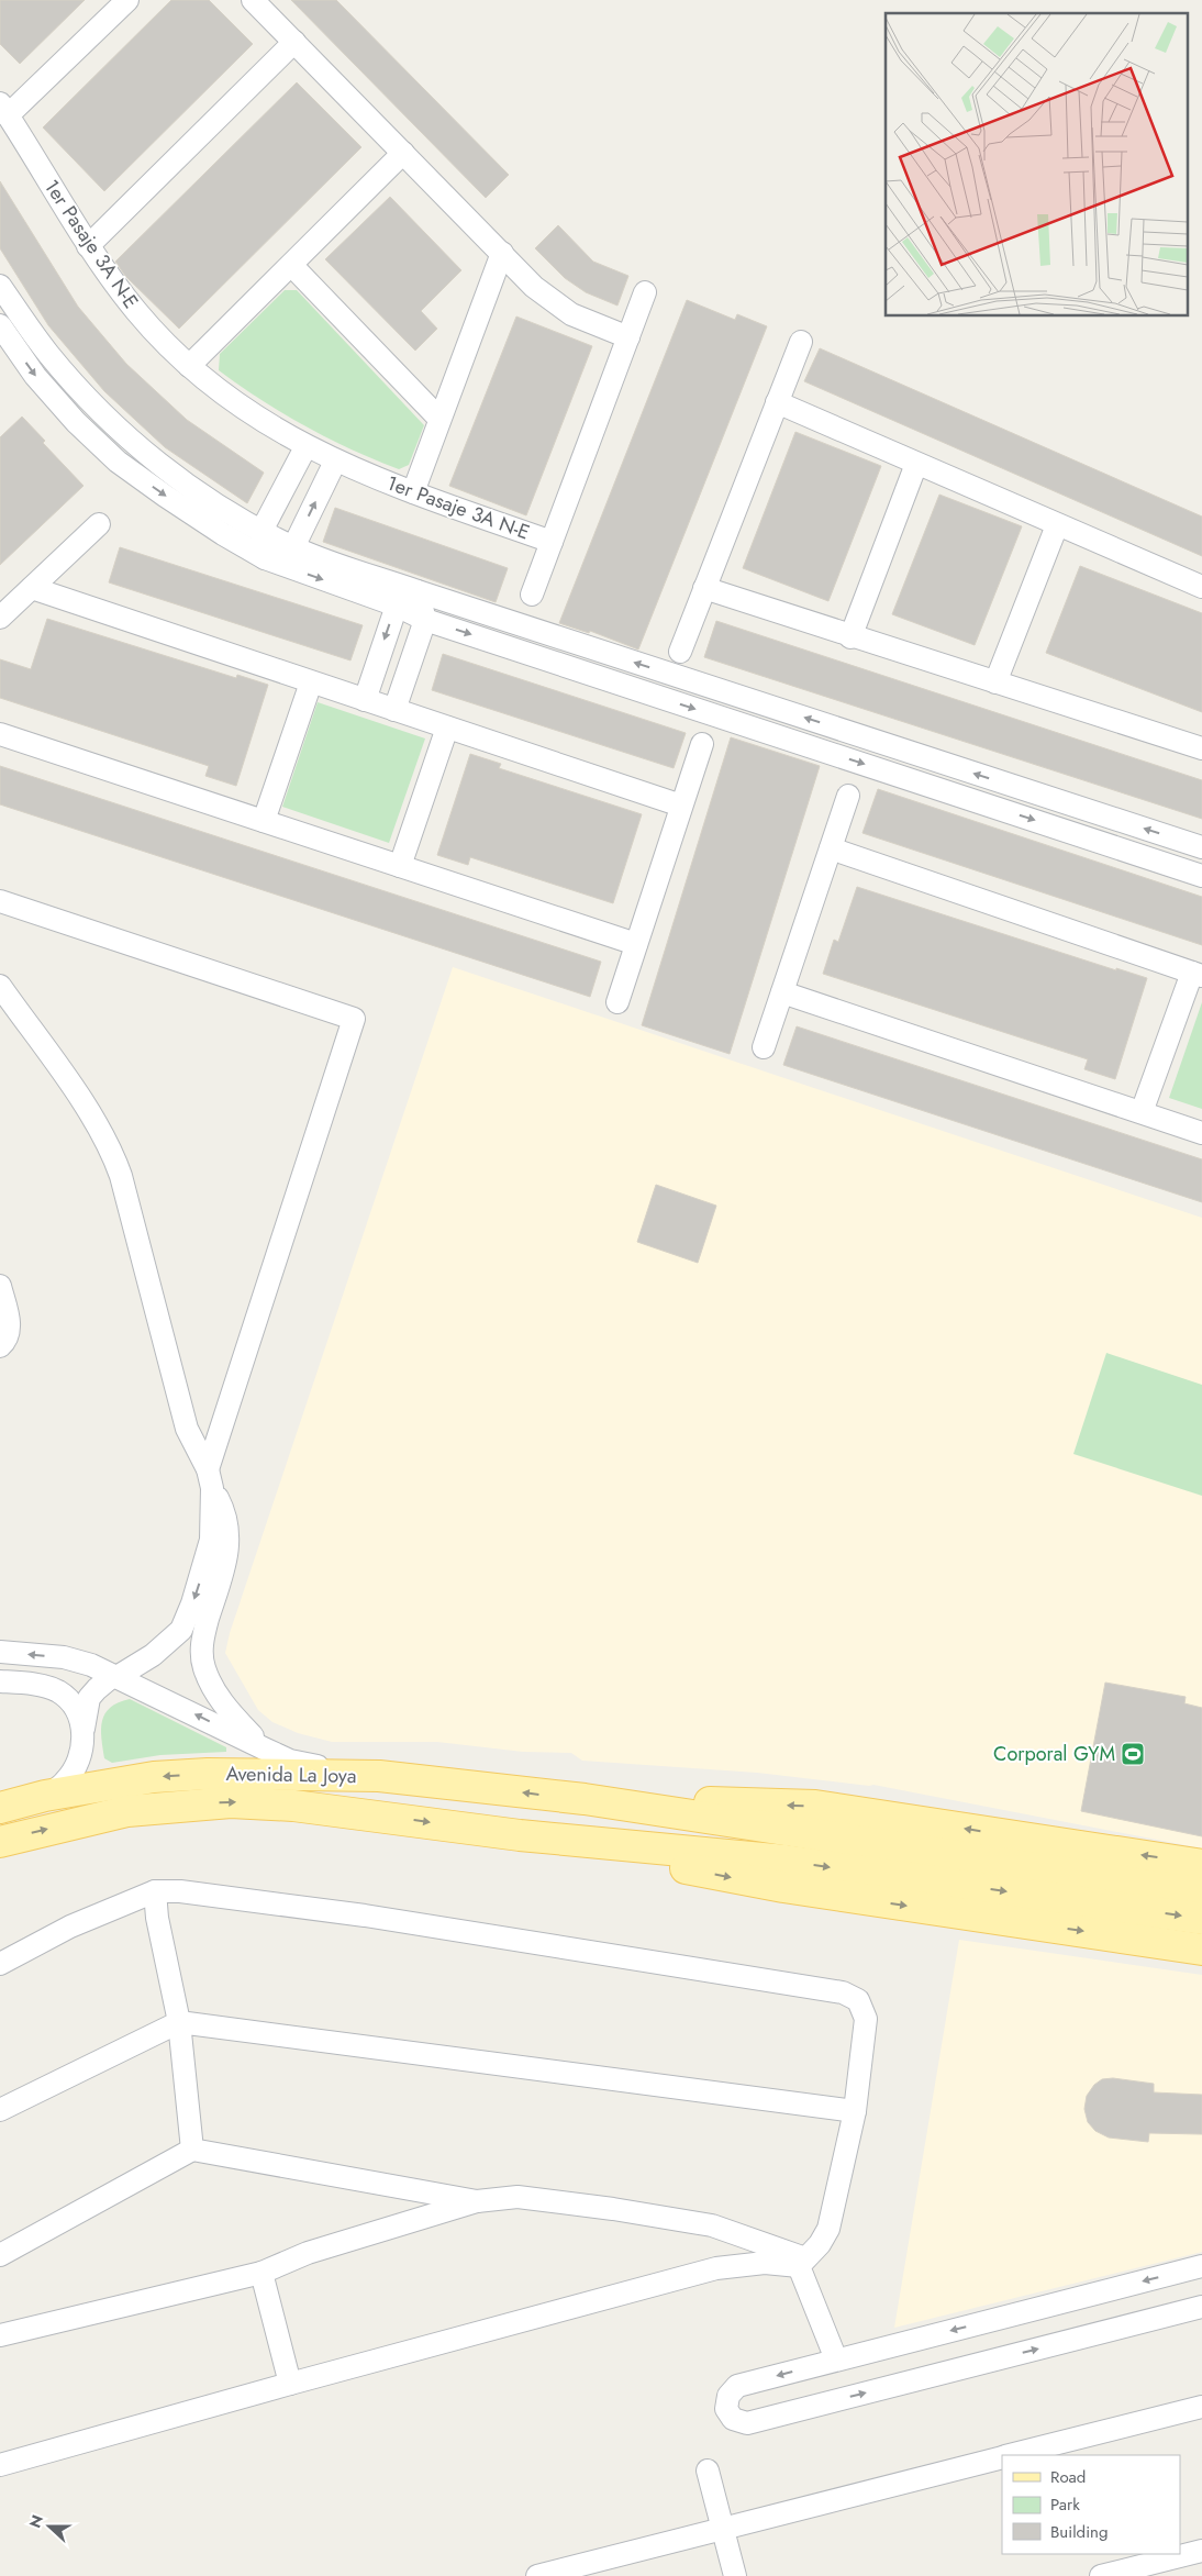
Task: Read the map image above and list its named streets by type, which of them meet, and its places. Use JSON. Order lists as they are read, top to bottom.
{
  "streets": {
    "main road": ["Avenida La Joya"],
    "street": ["1er Pasaje 3A N-E"]
  },
  "places": {
    "sports": ["Corporal GYM"]
  },
  "legend": ["Road", "Park", "Building"],
  "north": "left"
}
